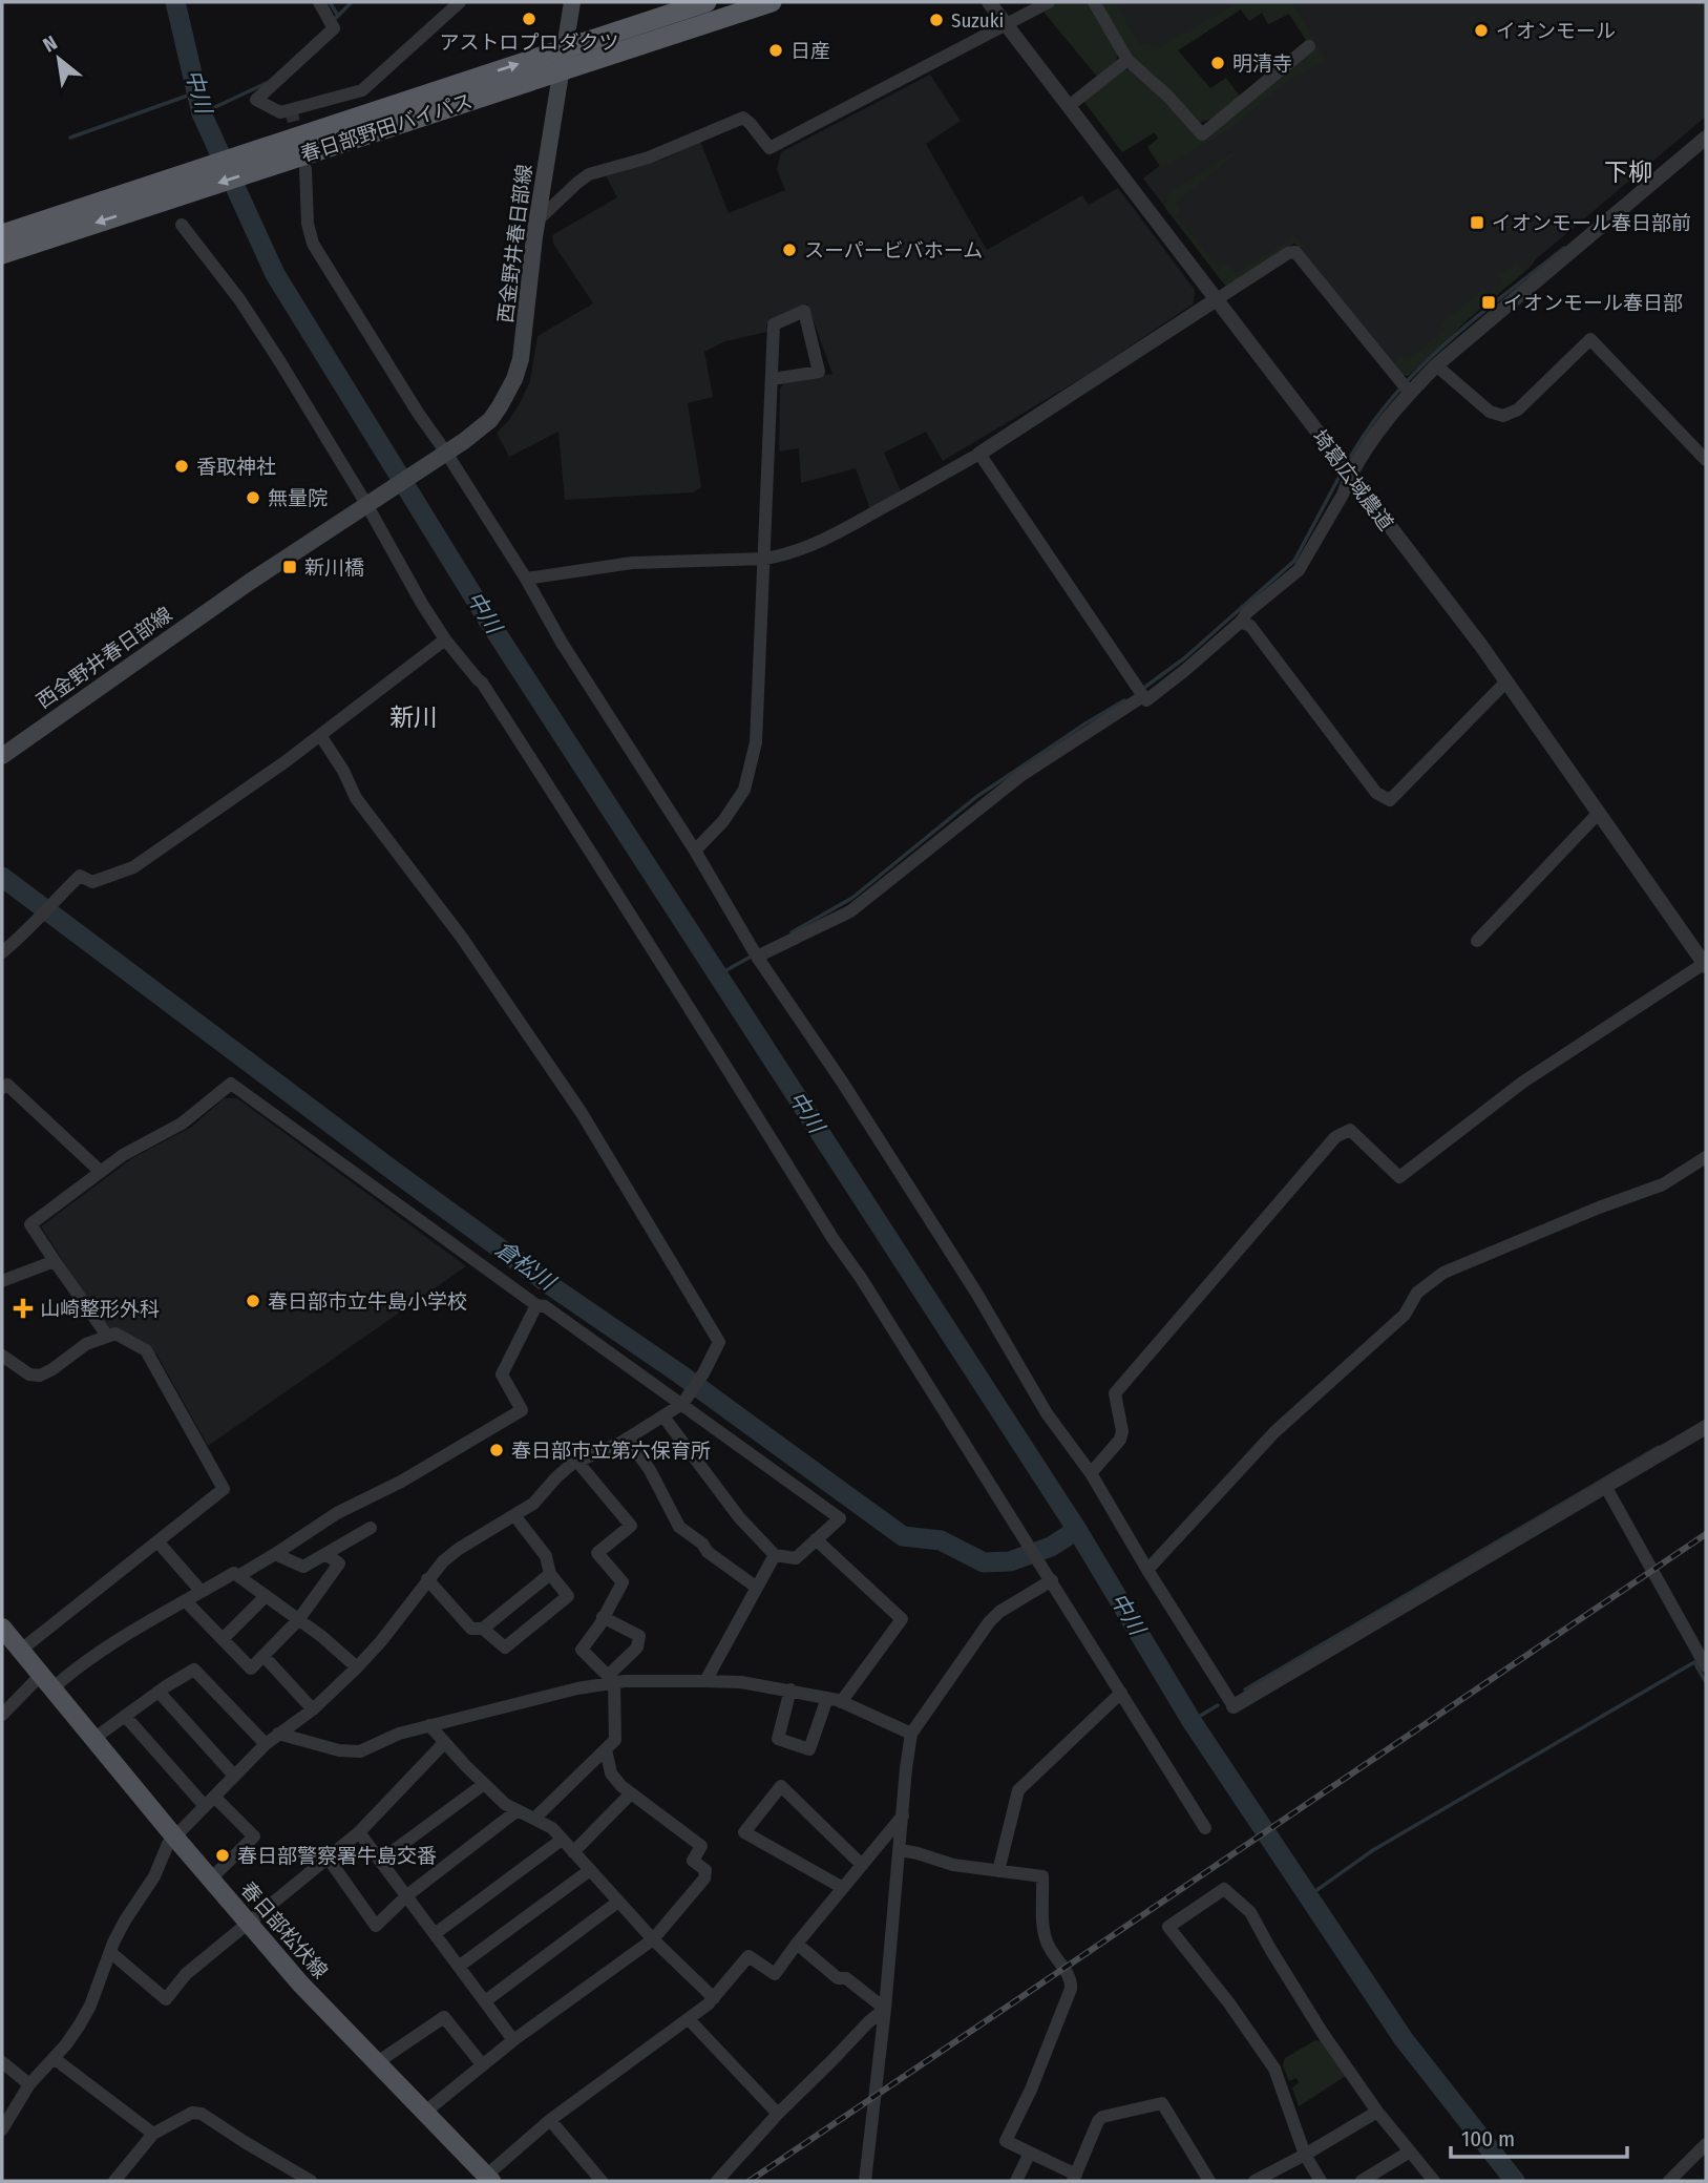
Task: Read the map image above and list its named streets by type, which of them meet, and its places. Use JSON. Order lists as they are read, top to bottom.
{
  "streets": {
    "highway": ["春日部野田バイパス"],
    "main road": ["西金野井春日部線", "春日部松伏線"],
    "street": ["埼葛広域農道"]
  },
  "crossings": [
    ["春日部野田バイパス", "西金野井春日部線"]
  ],
  "districts": ["下柳", "新川"],
  "water": ["中川", "倉松川"],
  "places": {
    "other": [
      "アストロプロダクツ",
      "Suzuki",
      "イオンモール",
      "日産",
      "明清寺",
      "スーパービバホーム",
      "香取神社",
      "無量院",
      "春日部市立牛島小学校",
      "春日部市立第六保育所",
      "春日部警察署牛島交番"
    ],
    "transit": ["イオンモール春日部前", "イオンモール春日部", "新川橋"],
    "health": ["山崎整形外科"]
  },
  "scale_bar": "100 m",
  "north": "top left"
}
